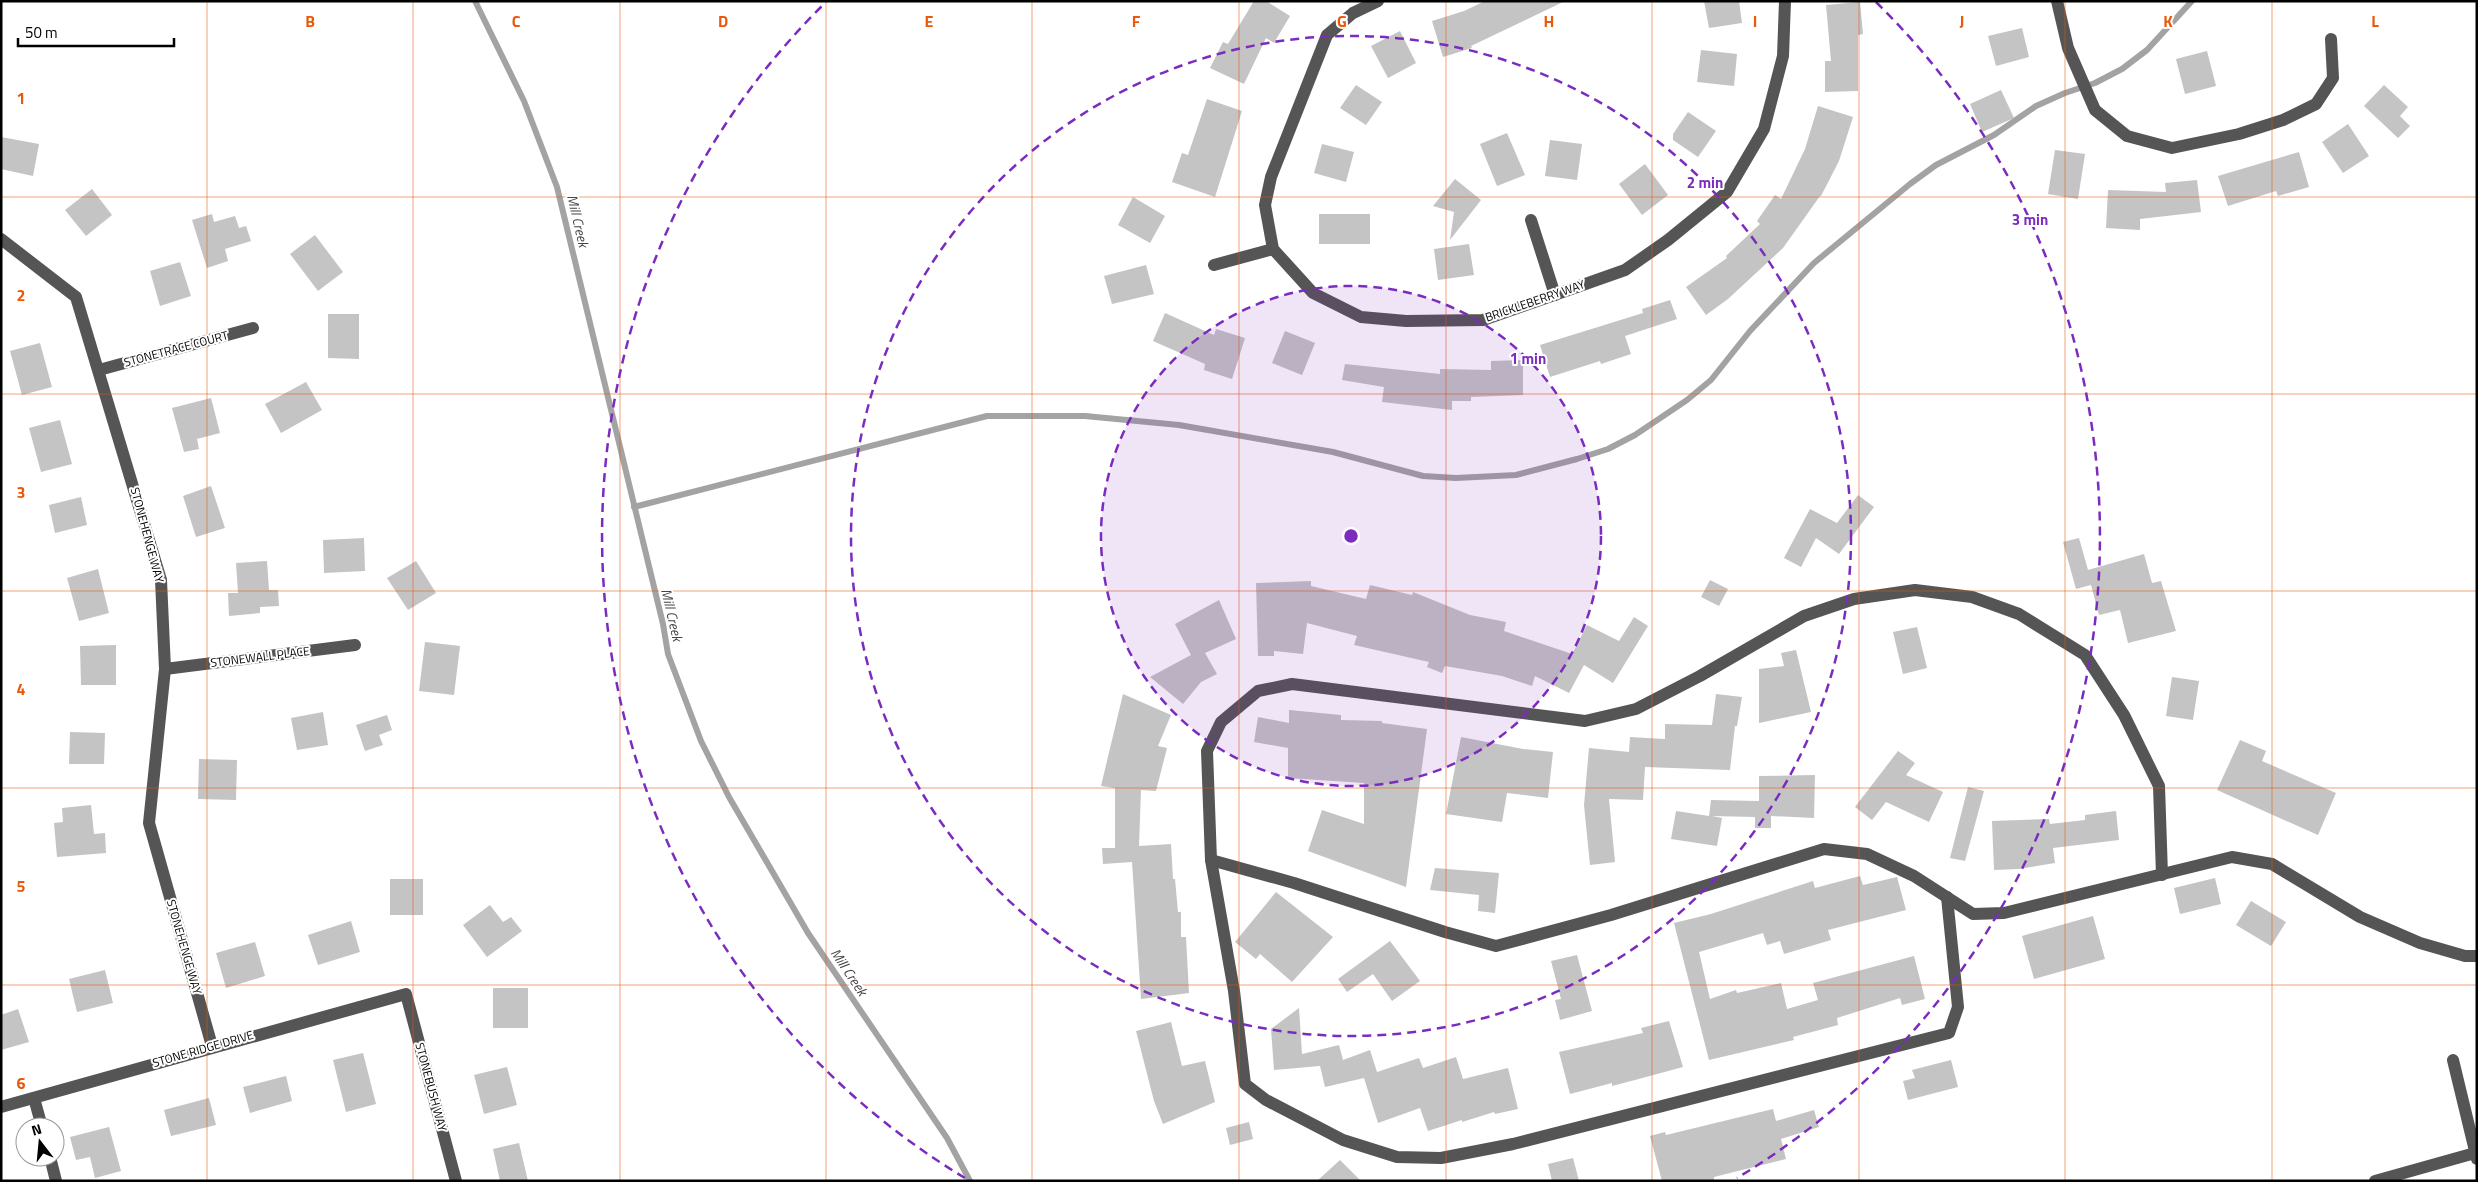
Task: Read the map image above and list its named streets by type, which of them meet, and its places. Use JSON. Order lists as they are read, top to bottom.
{
  "streets": {
    "street": [
      "BRICKLEBERRY WAY",
      "STONETRACE COURT",
      "STONEHENGE WAY",
      "STONEWALL PLACE",
      "STONE RIDGE DRIVE",
      "STONEBUSH WAY"
    ]
  },
  "crossings": [
    ["STONETRACE COURT", "STONEHENGE WAY"],
    ["STONEHENGE WAY", "STONEWALL PLACE"],
    ["STONEHENGE WAY", "STONE RIDGE DRIVE"],
    ["STONE RIDGE DRIVE", "STONEBUSH WAY"]
  ],
  "water": ["Mill Creek"],
  "scale_bar": "50 m",
  "north": "top",
  "grid": {
    "columns": [
      "B",
      "C",
      "D",
      "E",
      "F",
      "G",
      "H",
      "I",
      "J",
      "K",
      "L"
    ],
    "rows": [
      "1",
      "2",
      "3",
      "4",
      "5",
      "6"
    ]
  },
  "rings": ["2 min", "3 min", "1 min"]
}
